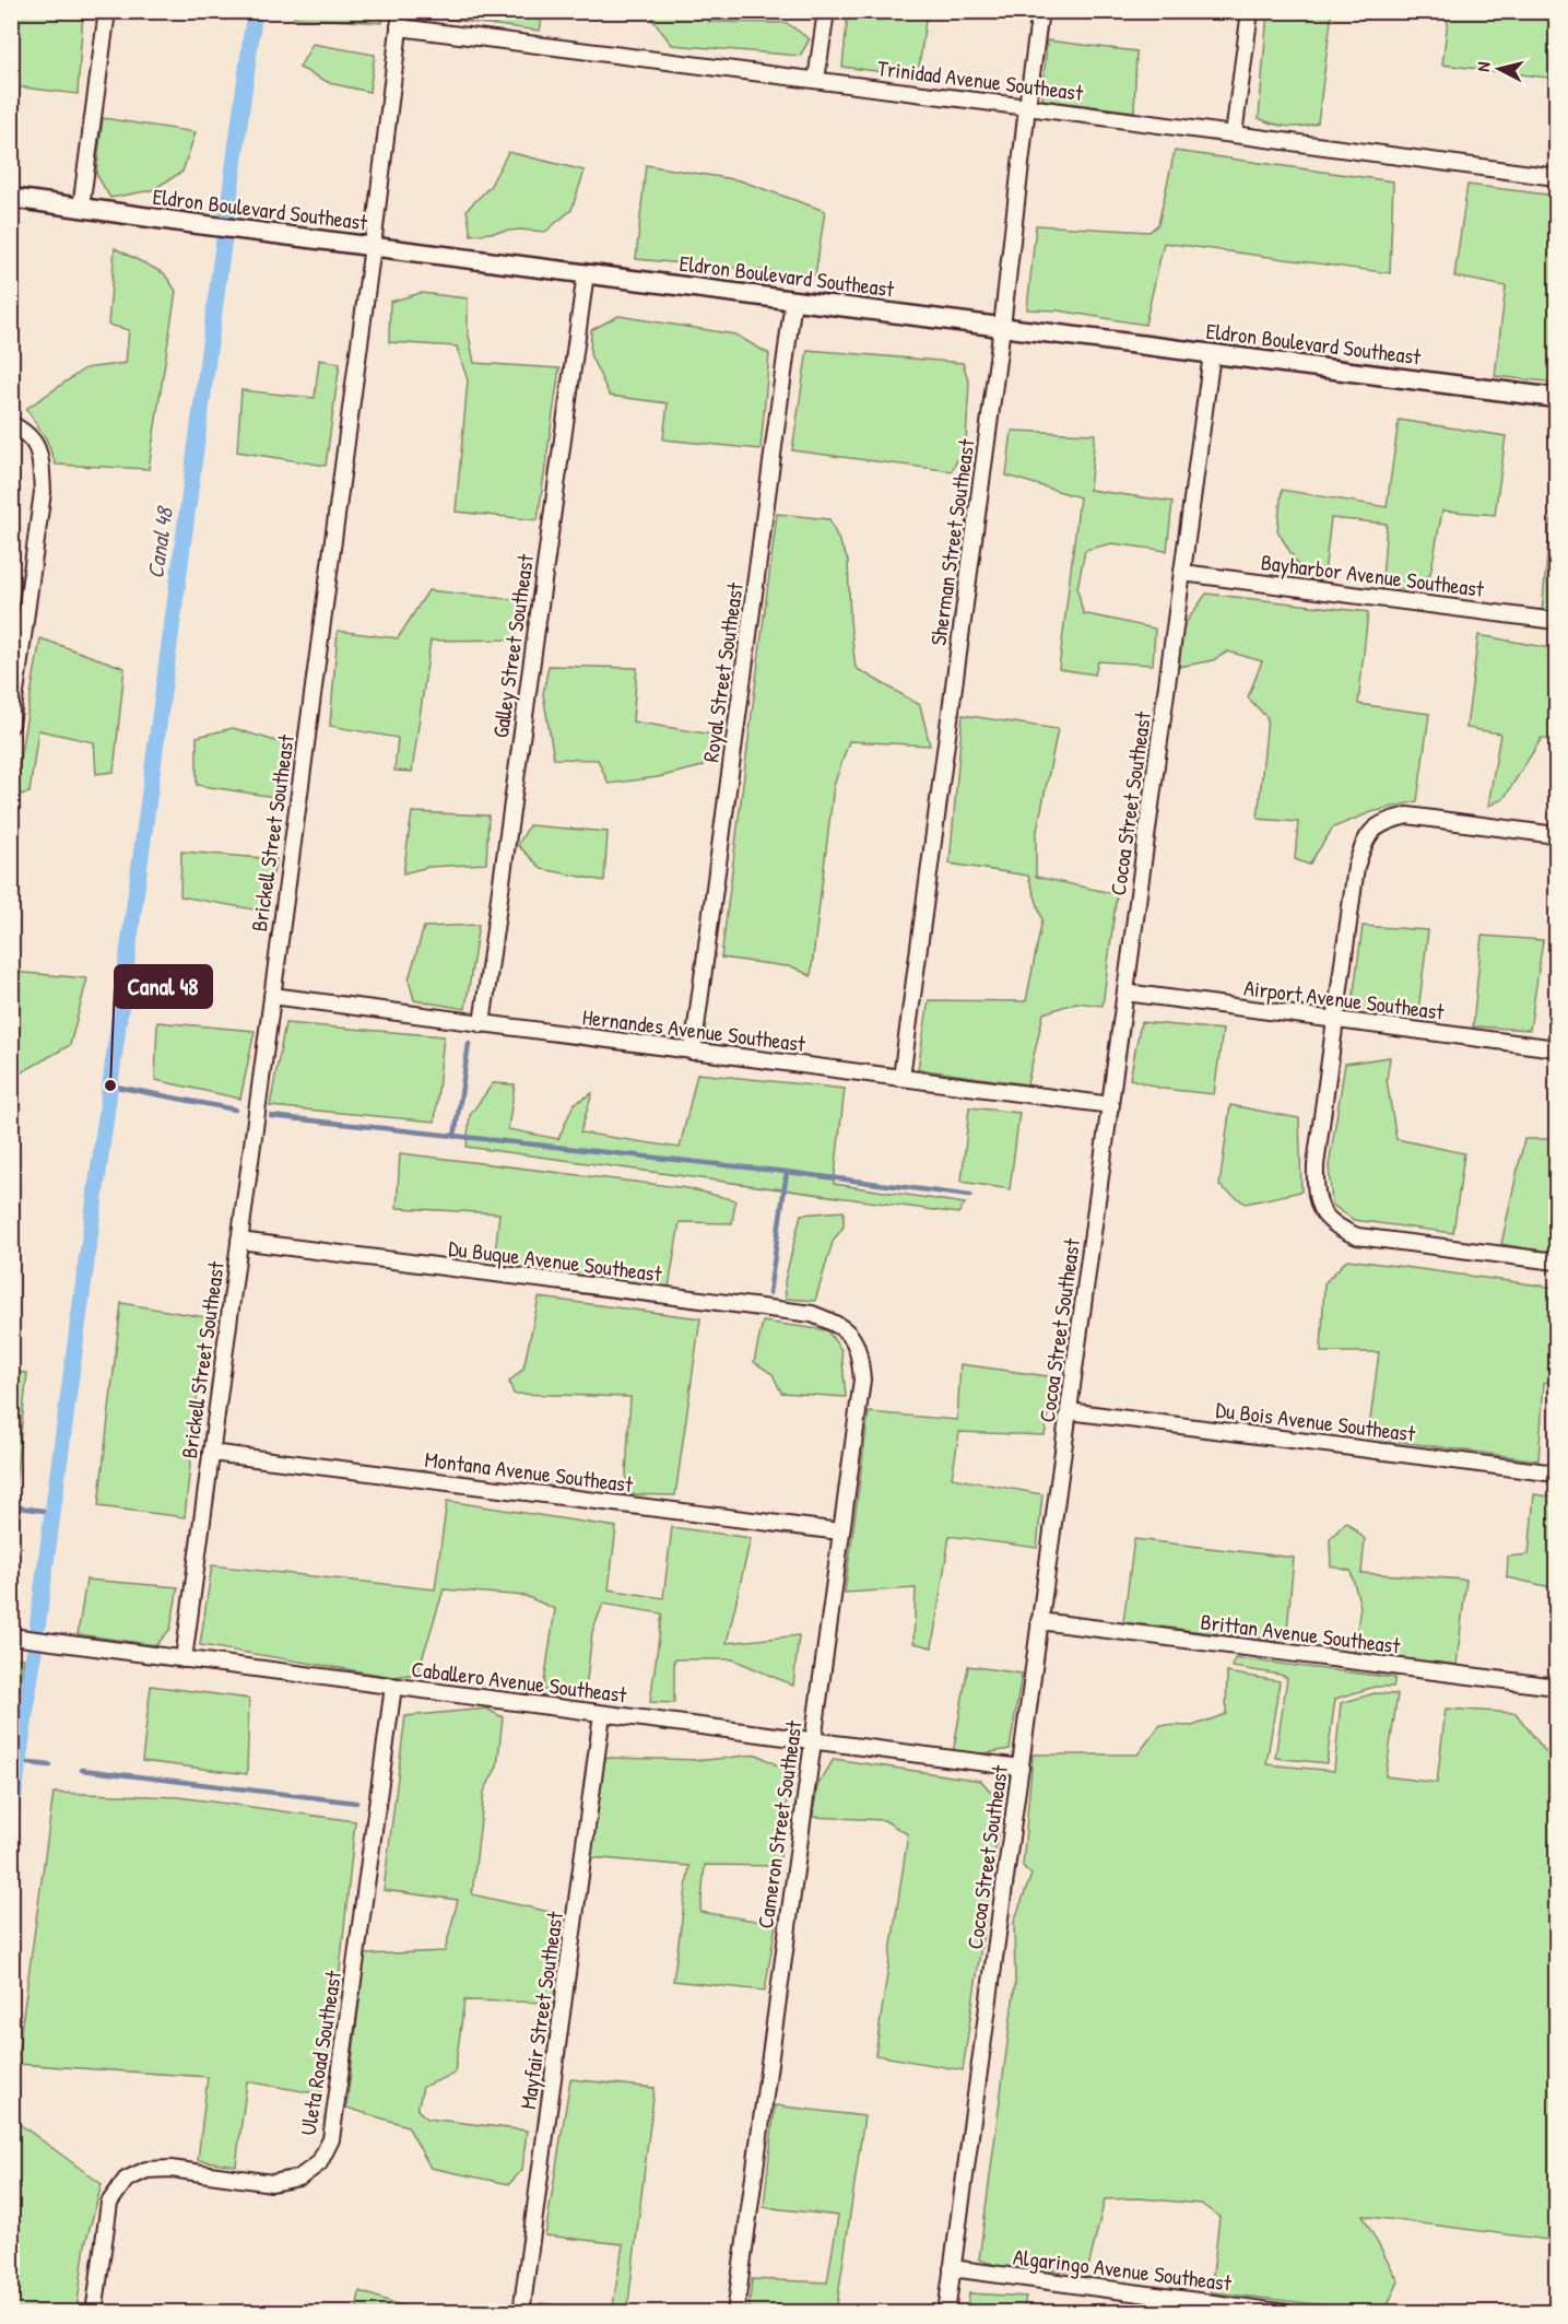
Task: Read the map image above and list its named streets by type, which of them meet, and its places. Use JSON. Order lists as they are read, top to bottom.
{
  "streets": {
    "street": [
      "Trinidad Avenue Southeast",
      "Eldron Boulevard Southeast",
      "Sherman Street Southeast",
      "Bayharbor Avenue Southeast",
      "Galley Street Southeast",
      "Royal Street Southeast",
      "Cocoa Street Southeast",
      "Brickell Street Southeast",
      "Airport Avenue Southeast",
      "Hernandes Avenue Southeast",
      "Du Buque Avenue Southeast",
      "Du Bois Avenue Southeast",
      "Montana Avenue Southeast",
      "Brittan Avenue Southeast",
      "Caballero Avenue Southeast",
      "Cameron Street Southeast",
      "Mayfair Street Southeast",
      "Uleta Road Southeast",
      "Algaringo Avenue Southeast"
    ]
  },
  "crossings": [
    ["Trinidad Avenue Southeast", "Sherman Street Southeast"],
    ["Trinidad Avenue Southeast", "Brickell Street Southeast"],
    ["Eldron Boulevard Southeast", "Sherman Street Southeast"],
    ["Eldron Boulevard Southeast", "Galley Street Southeast"],
    ["Eldron Boulevard Southeast", "Royal Street Southeast"],
    ["Eldron Boulevard Southeast", "Cocoa Street Southeast"],
    ["Eldron Boulevard Southeast", "Brickell Street Southeast"],
    ["Sherman Street Southeast", "Hernandes Avenue Southeast"],
    ["Bayharbor Avenue Southeast", "Cocoa Street Southeast"],
    ["Galley Street Southeast", "Hernandes Avenue Southeast"],
    ["Royal Street Southeast", "Hernandes Avenue Southeast"],
    ["Cocoa Street Southeast", "Airport Avenue Southeast"],
    ["Cocoa Street Southeast", "Hernandes Avenue Southeast"],
    ["Cocoa Street Southeast", "Du Bois Avenue Southeast"],
    ["Cocoa Street Southeast", "Brittan Avenue Southeast"],
    ["Cocoa Street Southeast", "Caballero Avenue Southeast"],
    ["Cocoa Street Southeast", "Algaringo Avenue Southeast"],
    ["Brickell Street Southeast", "Hernandes Avenue Southeast"],
    ["Brickell Street Southeast", "Du Buque Avenue Southeast"],
    ["Brickell Street Southeast", "Montana Avenue Southeast"],
    ["Brickell Street Southeast", "Caballero Avenue Southeast"],
    ["Du Buque Avenue Southeast", "Cameron Street Southeast"],
    ["Montana Avenue Southeast", "Cameron Street Southeast"],
    ["Caballero Avenue Southeast", "Cameron Street Southeast"],
    ["Caballero Avenue Southeast", "Mayfair Street Southeast"],
    ["Caballero Avenue Southeast", "Uleta Road Southeast"]
  ],
  "water": ["Canal 48"],
  "places": ["Canal 48"],
  "north": "left"
}
